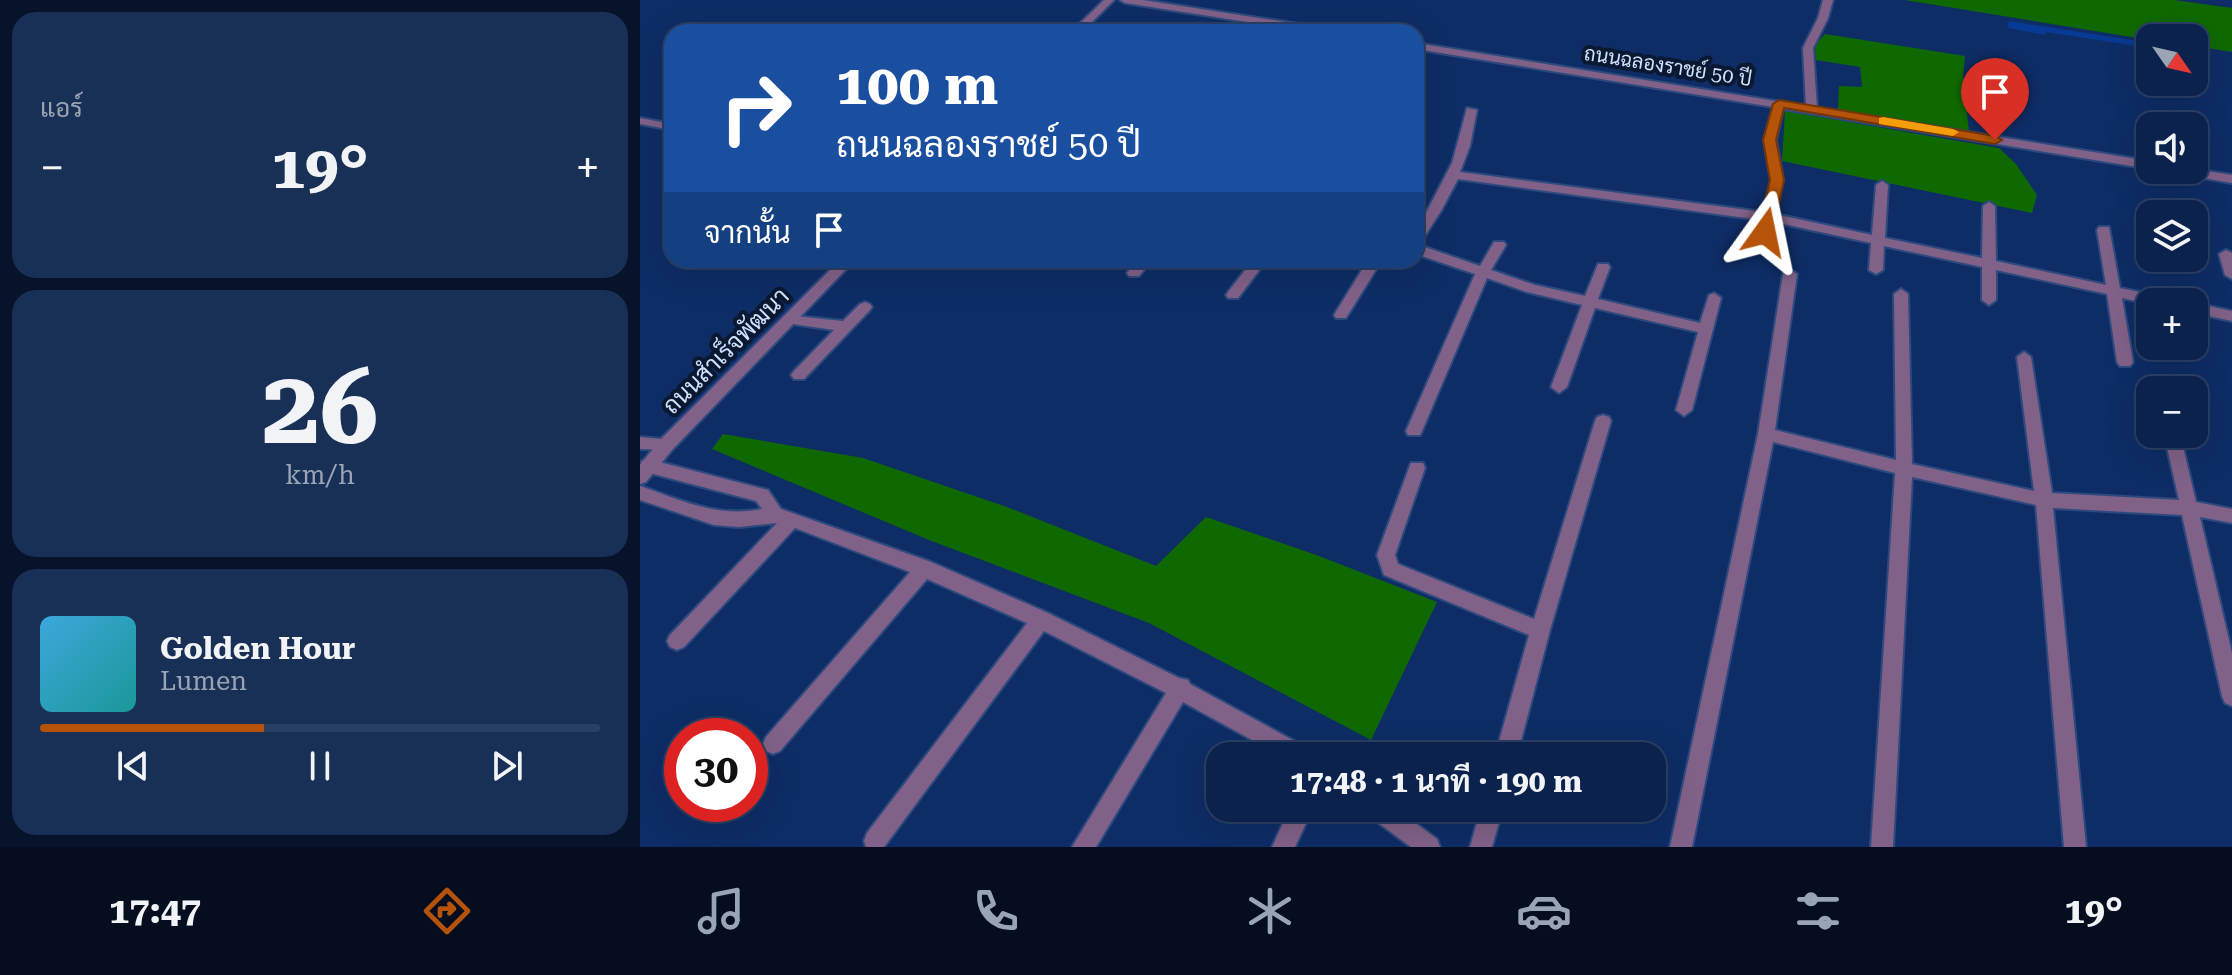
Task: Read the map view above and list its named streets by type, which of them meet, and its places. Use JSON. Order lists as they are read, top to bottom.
{
  "streets": {
    "street": ["ถนนฉลองราชย์ 50 ปี", "ถนนสำเร็จพัฒนา"]
  },
  "north": "bottom right",
  "page": {
    "tile": [
      "แอร์",
      ["26", "km/h"]
    ],
    "map_buttons": ["+", "−"],
    "turn": ["100 m", "ถนนฉลองราชย์ 50 ปี"],
    "heat": ["−", "19°", "+"],
    "then": "จากนั้น",
    "song": ["Golden Hour", "Lumen"],
    "limit": "30",
    "trip": "17:48 · 1 นาที · 190 m",
    "tabs": ["17:47", "19°"]
  }
}
